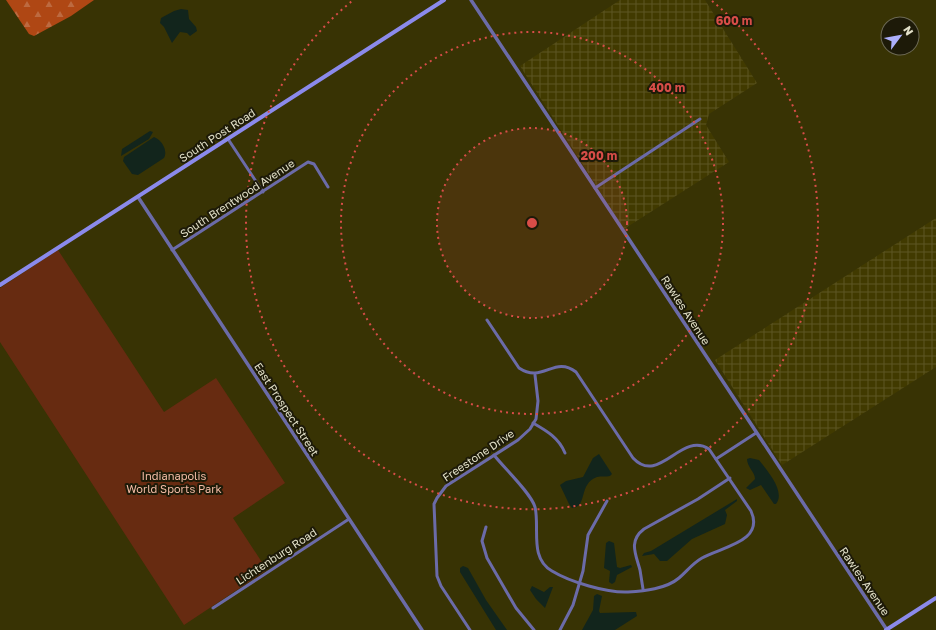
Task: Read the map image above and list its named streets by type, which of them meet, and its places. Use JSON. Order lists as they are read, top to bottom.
{
  "streets": {
    "main road": ["South Post Road"],
    "street": [
      "South Brentwood Avenue",
      "Rawles Avenue",
      "East Prospect Street",
      "Freestone Drive",
      "Lichtenburg Road"
    ]
  },
  "crossings": [
    ["South Post Road", "East Prospect Street"],
    ["South Brentwood Avenue", "East Prospect Street"],
    ["East Prospect Street", "Lichtenburg Road"]
  ],
  "parks": ["Indianapolis World Sports Park"],
  "north": "top right",
  "rings": ["600 m", "400 m", "200 m"]
}
